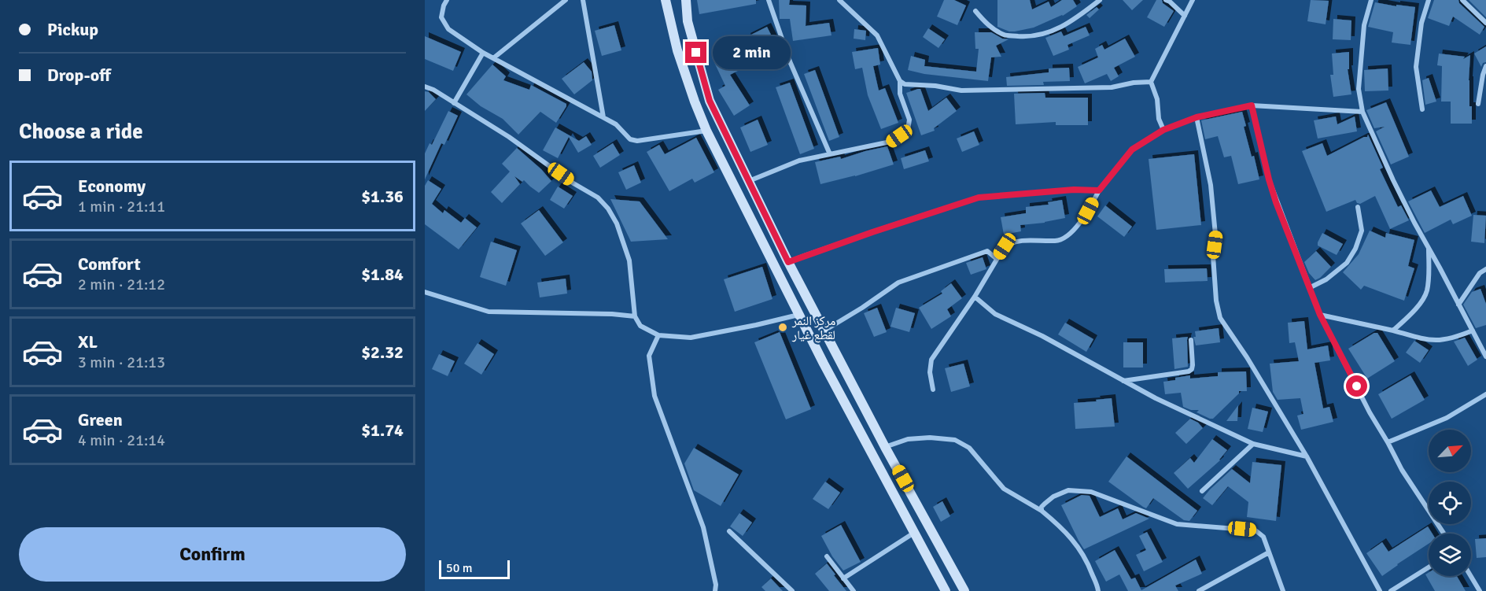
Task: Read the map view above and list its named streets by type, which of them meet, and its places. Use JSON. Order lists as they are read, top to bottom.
{
  "places": ["مركز النمر لقطع غيار"],
  "scale_bar": "50 m",
  "north": "top right",
  "page": {
    "banner": ["Pickup", "Drop-off"],
    "bubble": "2 min",
    "heading": "Choose a ride",
    "list": [
      {
        "name": "Economy",
        "note": "1 min · 21:11",
        "value": "$1.36"
      },
      {
        "name": "Comfort",
        "note": "2 min · 21:12",
        "value": "$1.84"
      },
      {
        "name": "XL",
        "note": "3 min · 21:13",
        "value": "$2.32"
      },
      {
        "name": "Green",
        "note": "4 min · 21:14",
        "value": "$1.74"
      }
    ],
    "buttons": "Confirm",
    "scale": "50 m"
  }
}
